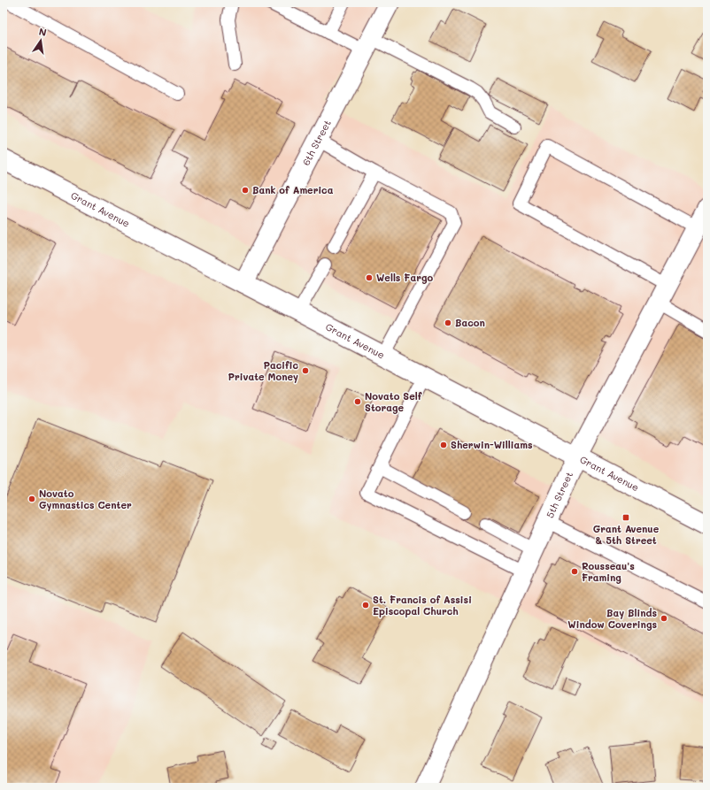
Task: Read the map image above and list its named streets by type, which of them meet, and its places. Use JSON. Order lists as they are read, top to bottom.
{
  "streets": {
    "street": ["6th Street", "Grant Avenue", "5th Street"]
  },
  "crossings": [
    ["6th Street", "Grant Avenue"],
    ["Grant Avenue", "5th Street"]
  ],
  "places": {
    "other": [
      "Bank of America",
      "Wells Fargo",
      "Bacon",
      "Pacific Private Money",
      "Novato Self Storage",
      "Sherwin-Williams",
      "Novato Gymnastics Center",
      "Rousseau's Framing",
      "St. Francis of Assisi Episcopal Church",
      "Bay Blinds Window Coverings"
    ],
    "transit": ["Grant Avenue & 5th Street"]
  },
  "north": "top"
}
